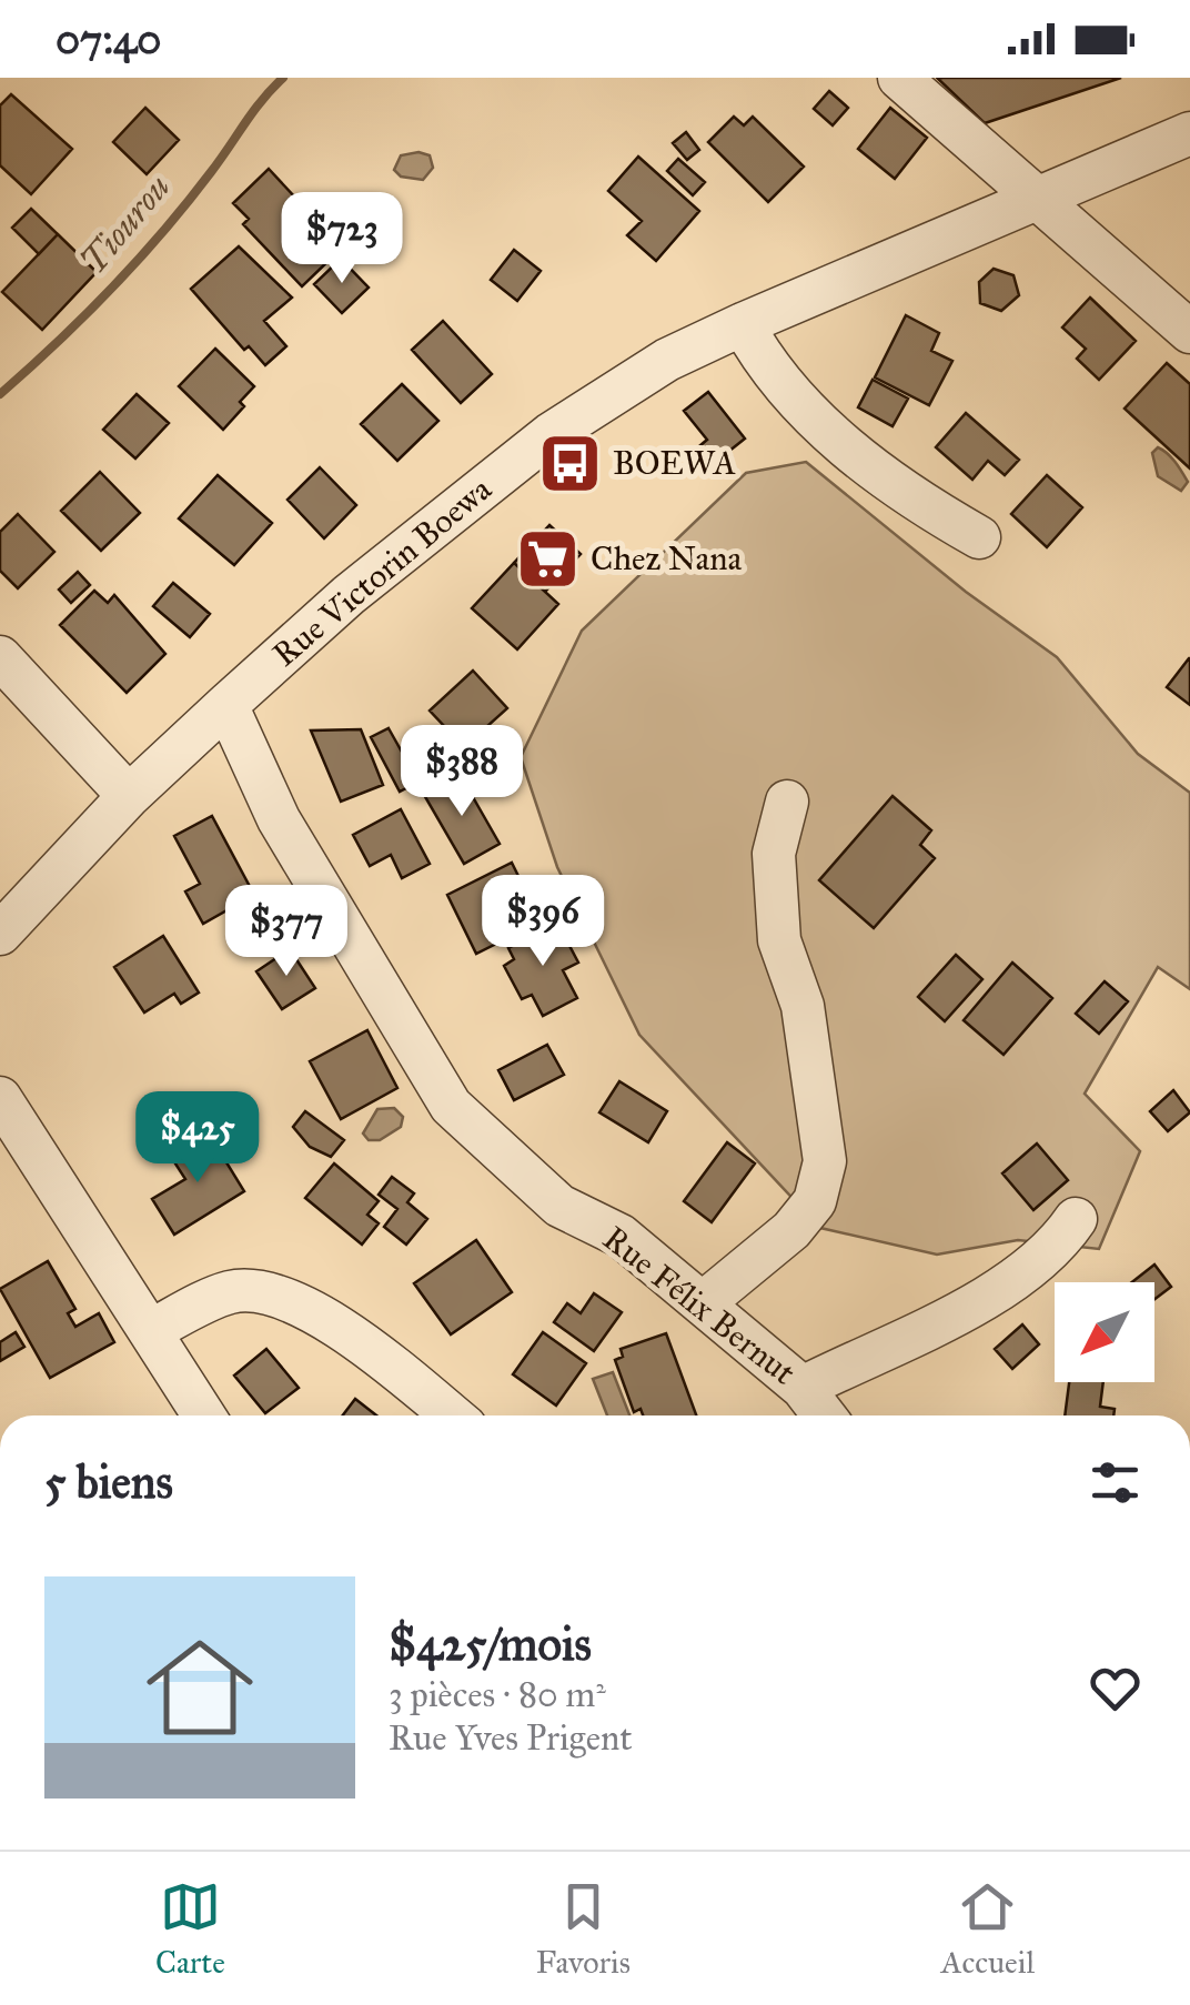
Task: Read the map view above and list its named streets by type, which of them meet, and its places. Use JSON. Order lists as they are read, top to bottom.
{
  "streets": {
    "street": ["Rue Victorin Boewa", "Rue Félix Bernut"]
  },
  "crossings": [
    ["Rue Victorin Boewa", "Rue Félix Bernut"]
  ],
  "water": ["Tiourou"],
  "places": {
    "bus stop": ["BOEWA"],
    "supermarket": ["Chez Nana"]
  },
  "north": "bottom left",
  "page": {
    "status": "07:40",
    "price": [
      "$723",
      "$388",
      "$396",
      "$377",
      "$425"
    ],
    "heading": "5 biens",
    "list": [
      {
        "name": "$425/mois",
        "note": "3 pièces · 80 m² · Rue Yves Prigent"
      }
    ],
    "tabs": ["Carte", "Favoris", "Accueil"]
  }
}
